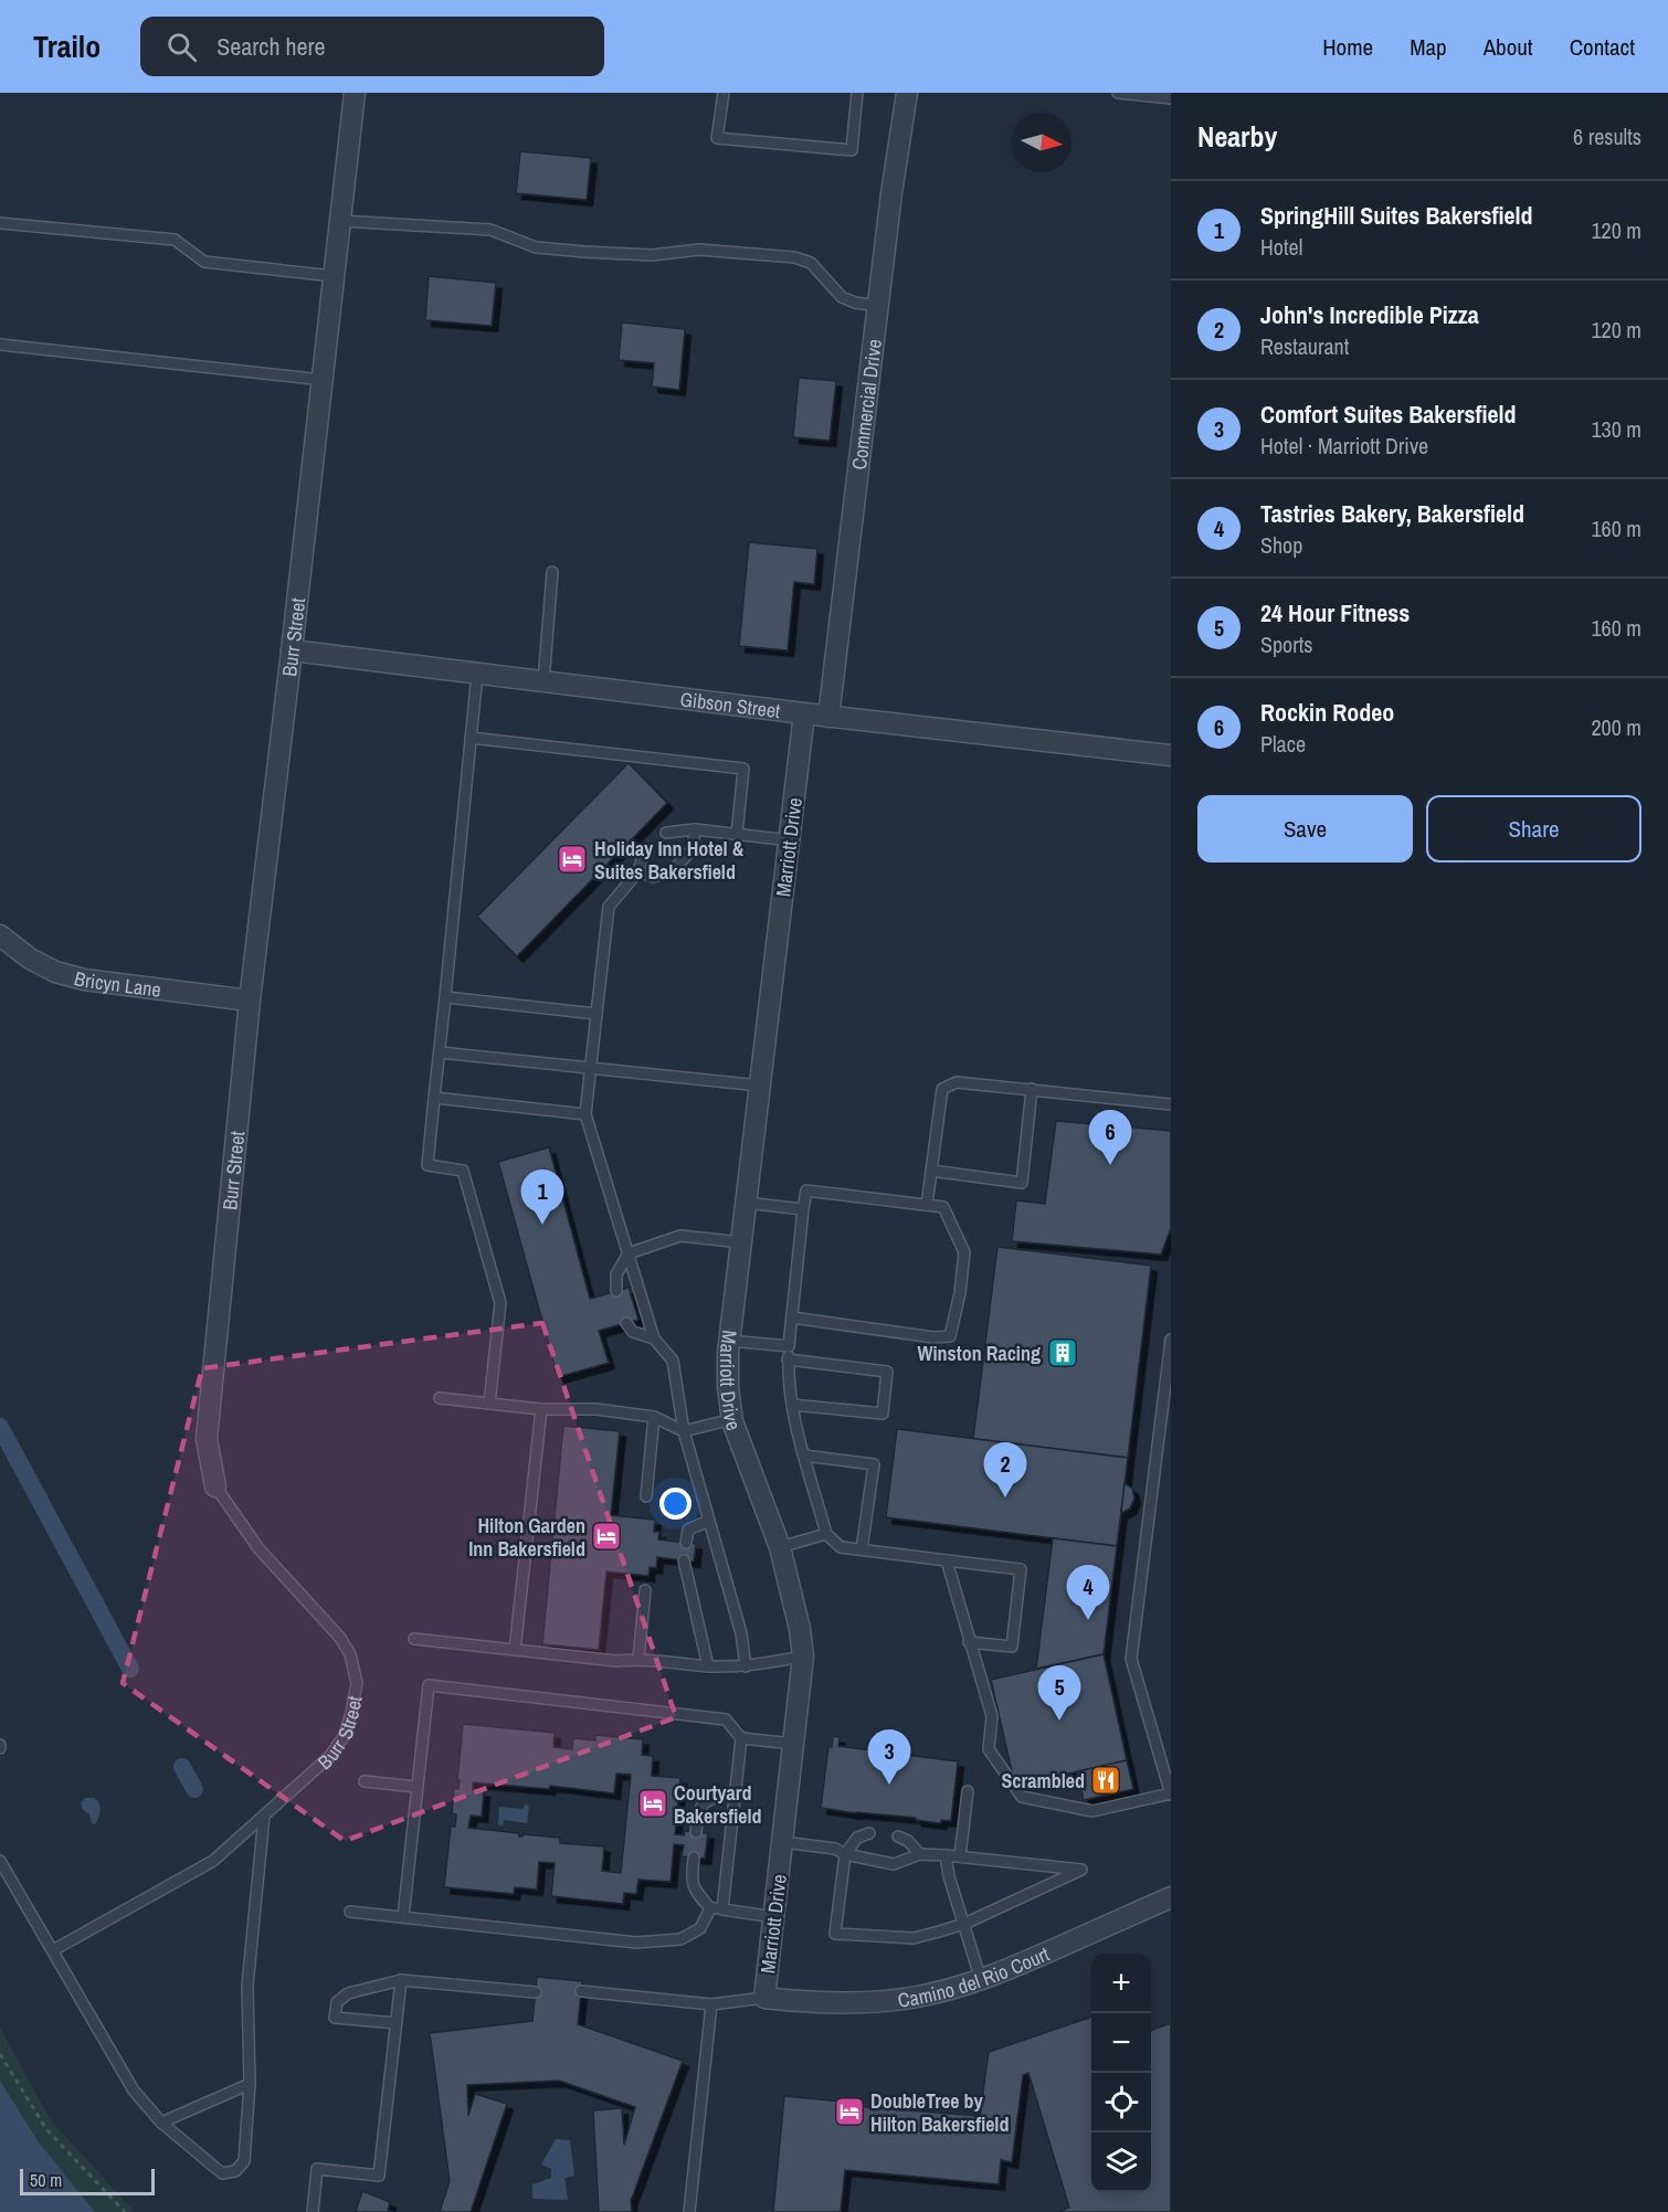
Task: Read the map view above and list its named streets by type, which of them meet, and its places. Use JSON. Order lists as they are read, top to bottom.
{
  "streets": {
    "street": [
      "Commercial Drive",
      "Burr Street",
      "Gibson Street",
      "Marriott Drive",
      "Bricyn Lane",
      "Camino del Rio Court"
    ]
  },
  "crossings": [
    ["Commercial Drive", "Gibson Street"],
    ["Burr Street", "Gibson Street"],
    ["Burr Street", "Bricyn Lane"],
    ["Gibson Street", "Marriott Drive"],
    ["Marriott Drive", "Camino del Rio Court"]
  ],
  "places": {
    "hotel": [
      "Holiday Inn Hotel & Suites Bakersfield",
      "Hilton Garden Inn Bakersfield",
      "Courtyard Bakersfield",
      "DoubleTree by Hilton Bakersfield"
    ],
    "building": ["Winston Racing"],
    "restaurant": ["Scrambled"]
  },
  "scale_bar": "50 m",
  "north": "right",
  "page": {
    "header": "Trailo",
    "search": "Search here",
    "nav": [
      "Home",
      "Map",
      "About",
      "Contact"
    ],
    "heading": ["Nearby", "6 results"],
    "list": [
      {
        "mark": "1",
        "name": "SpringHill Suites Bakersfield",
        "note": "Hotel",
        "value": "120 m"
      },
      {
        "mark": "2",
        "name": "John's Incredible Pizza",
        "note": "Restaurant",
        "value": "120 m"
      },
      {
        "mark": "3",
        "name": "Comfort Suites Bakersfield",
        "note": "Hotel · Marriott Drive",
        "value": "130 m"
      },
      {
        "mark": "4",
        "name": "Tastries Bakery, Bakersfield",
        "note": "Shop",
        "value": "160 m"
      },
      {
        "mark": "5",
        "name": "24 Hour Fitness",
        "note": "Sports",
        "value": "160 m"
      },
      {
        "mark": "6",
        "name": "Rockin Rodeo",
        "note": "Place",
        "value": "200 m"
      }
    ],
    "buttons": ["Save", "Share"],
    "pins": [
      "6",
      "1",
      "2",
      "4",
      "5",
      "3"
    ],
    "map_buttons": ["+", "−"],
    "scale": "50 m"
  }
}
